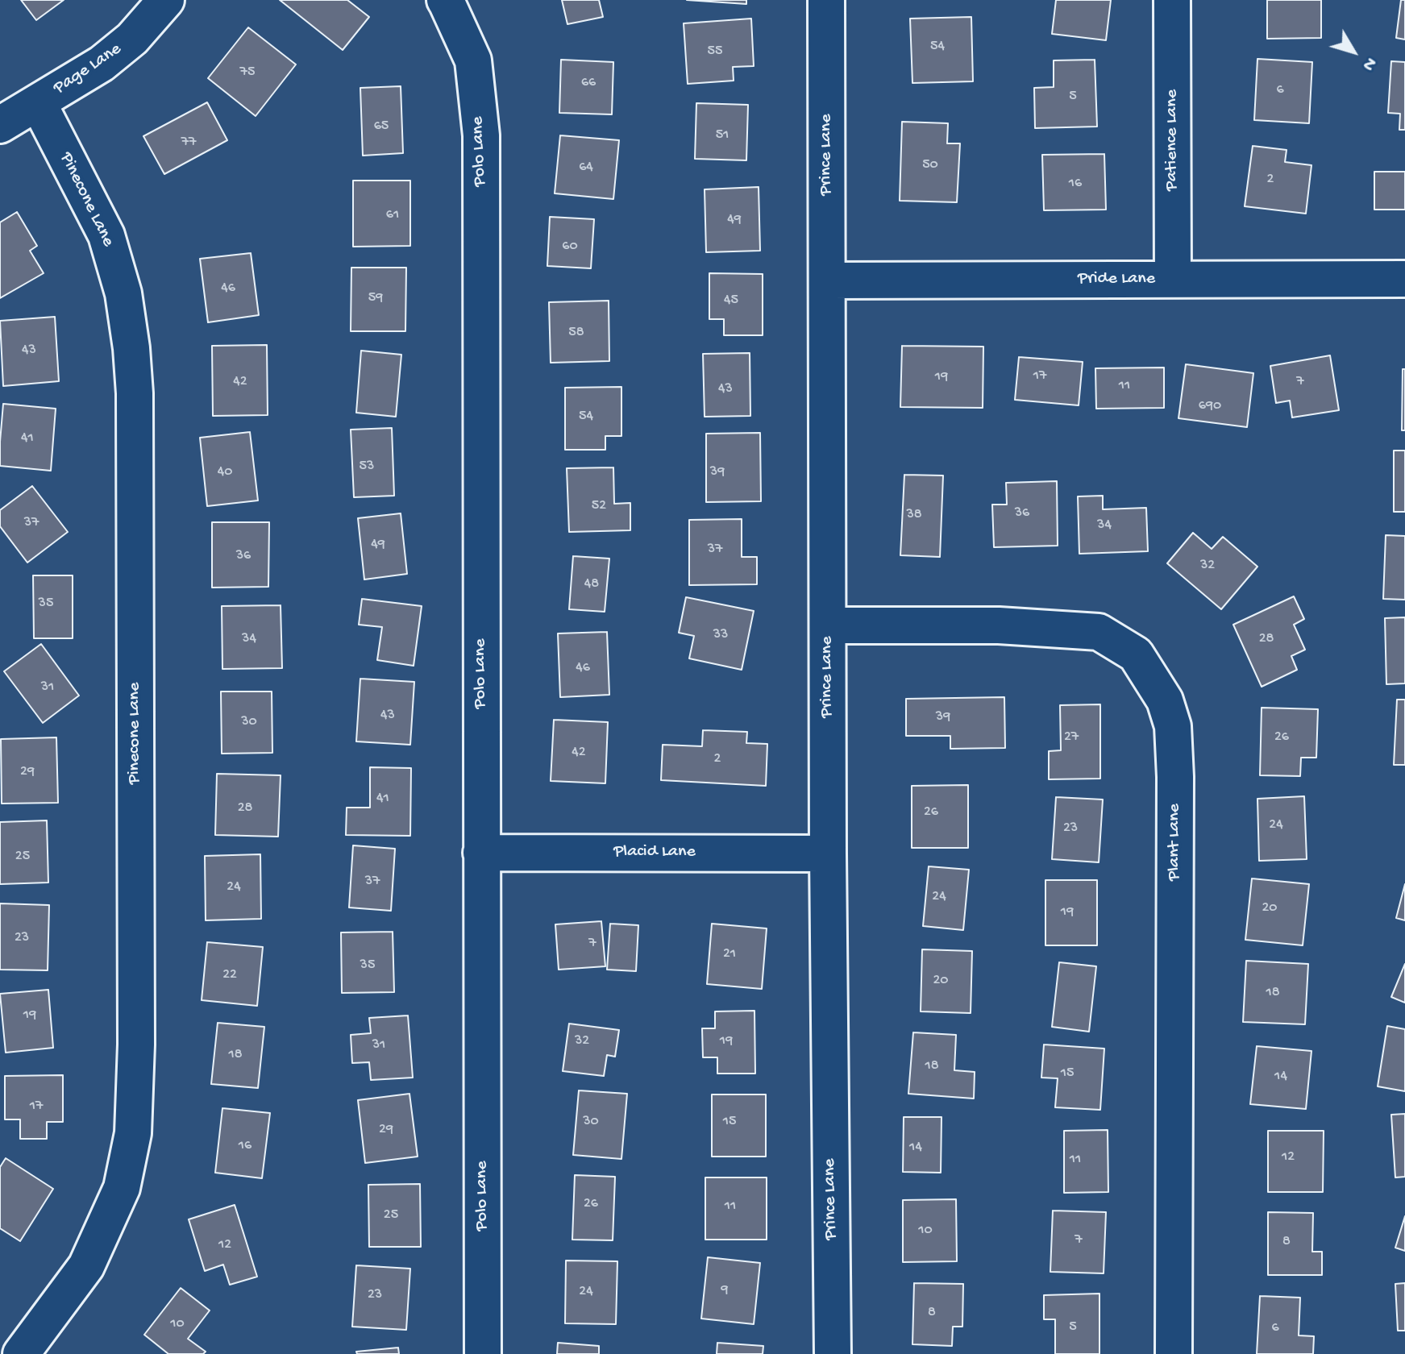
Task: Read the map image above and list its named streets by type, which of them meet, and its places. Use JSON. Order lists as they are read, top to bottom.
{
  "streets": {
    "street": [
      "Page Lane",
      "Patience Lane",
      "Polo Lane",
      "Prince Lane",
      "Pinecone Lane",
      "Pride Lane",
      "Plant Lane",
      "Placid Lane"
    ]
  },
  "crossings": [
    ["Page Lane", "Pinecone Lane"],
    ["Patience Lane", "Pride Lane"],
    ["Polo Lane", "Placid Lane"],
    ["Prince Lane", "Pride Lane"],
    ["Prince Lane", "Plant Lane"],
    ["Prince Lane", "Placid Lane"]
  ],
  "house_numbers": [
    "54",
    "55",
    "75",
    "66",
    "6",
    "5",
    "65",
    "51",
    "77",
    "50",
    "64",
    "2",
    "16",
    "61",
    "49",
    "60",
    "46",
    "59",
    "45",
    "58",
    "43",
    "17",
    "19",
    "42",
    "7",
    "11",
    "43",
    "690",
    "54",
    "41",
    "53",
    "40",
    "39",
    "52",
    "36",
    "38",
    "37",
    "34",
    "49",
    "37",
    "36",
    "32",
    "48",
    "35",
    "33",
    "34",
    "28",
    "46",
    "31",
    "43",
    "39",
    "30",
    "27",
    "26",
    "42",
    "2",
    "29",
    "41",
    "28",
    "26",
    "24",
    "23",
    "25",
    "37",
    "24",
    "24",
    "20",
    "19",
    "23",
    "7",
    "21",
    "35",
    "22",
    "20",
    "18",
    "19",
    "32",
    "19",
    "31",
    "18",
    "18",
    "15",
    "14",
    "17",
    "30",
    "15",
    "29",
    "16",
    "14",
    "12",
    "11",
    "26",
    "11",
    "25",
    "10",
    "7",
    "8",
    "12",
    "9",
    "24",
    "23",
    "8",
    "10",
    "5",
    "6"
  ],
  "north": "bottom right"
}
